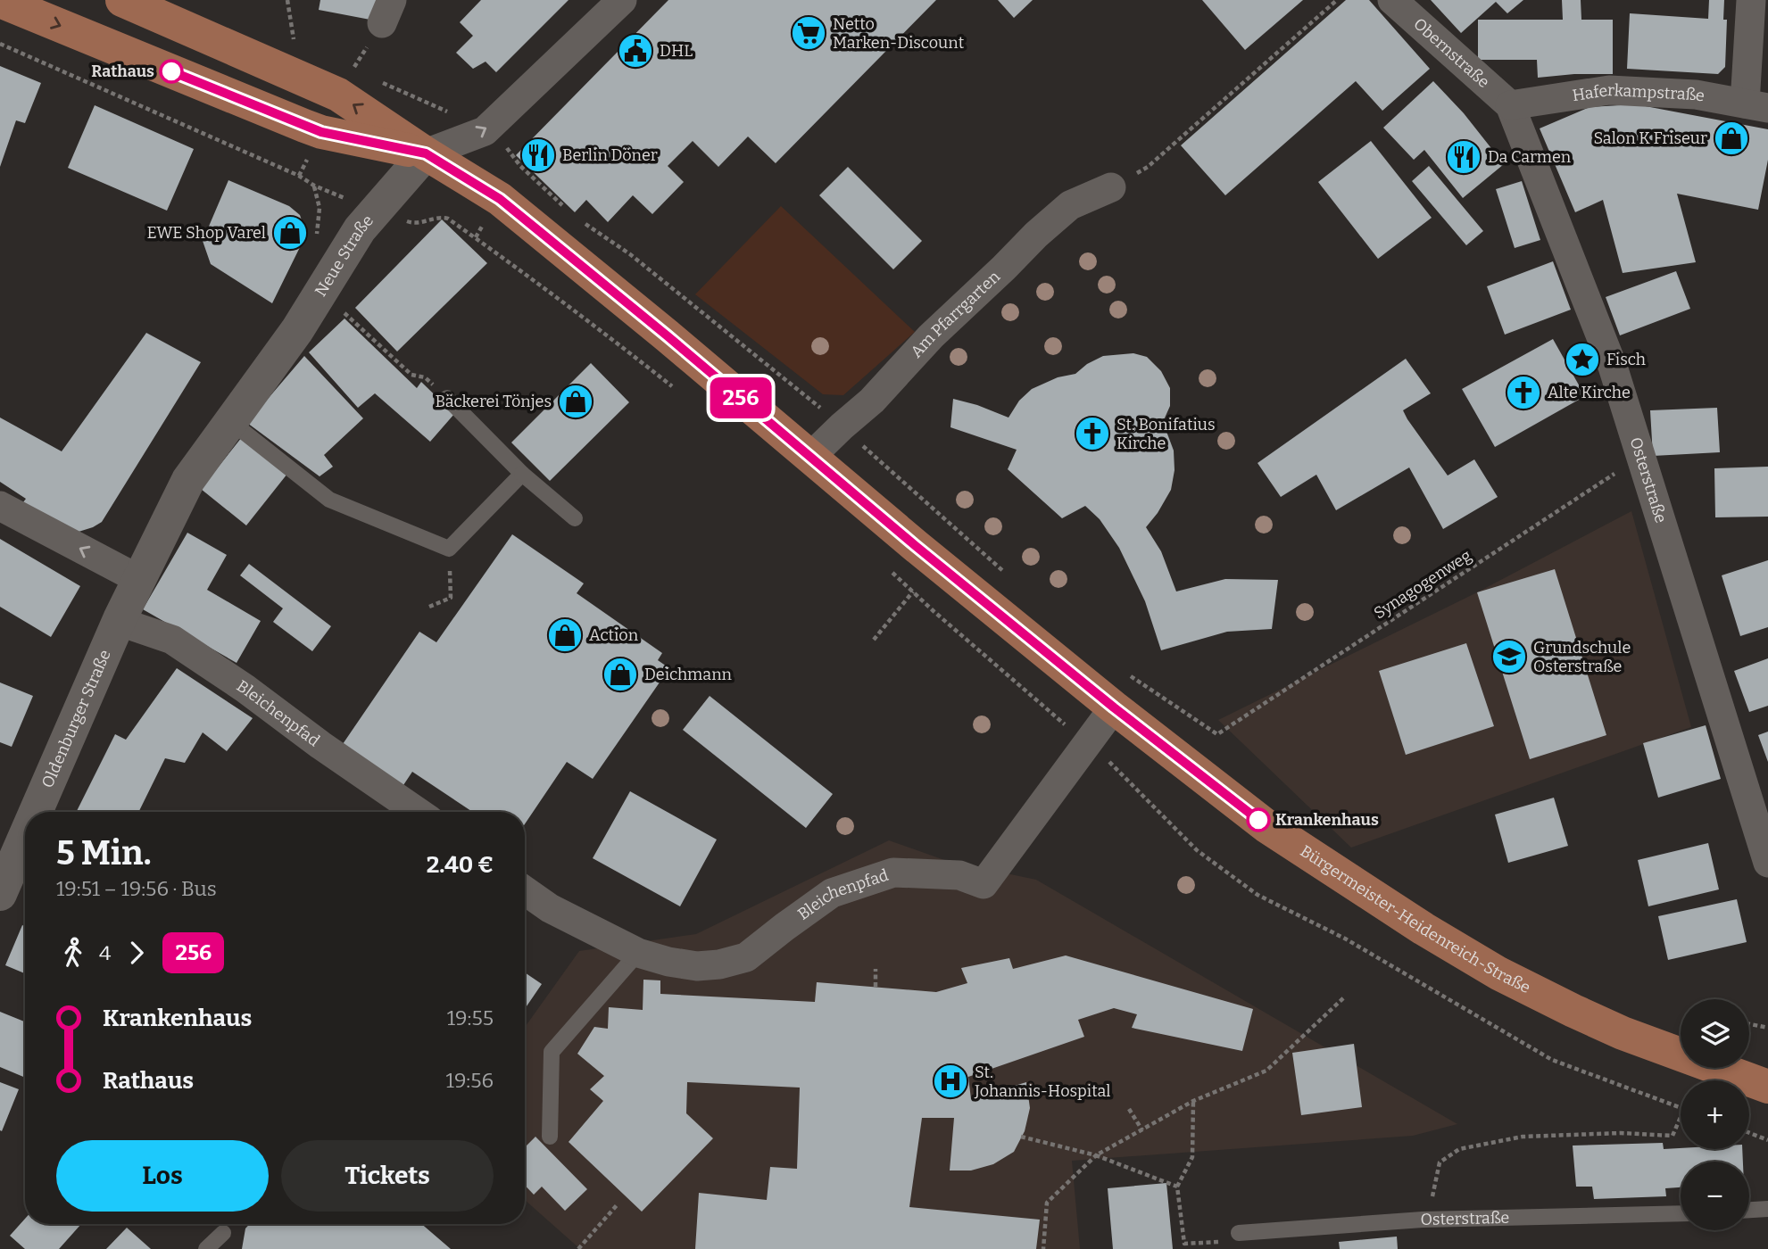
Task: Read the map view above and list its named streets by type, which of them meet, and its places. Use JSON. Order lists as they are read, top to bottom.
{
  "streets": {
    "main road": ["Neue Straße", "Oldenburger Straße", "Bürgermeister-Heidenreich-Straße"],
    "street": [
      "Obernstraße",
      "Haferkampstraße",
      "Am Pfarrgarten",
      "Osterstraße",
      "Bleichenpfad"
    ],
    "path": ["Synagogenweg"]
  },
  "crossings": [
    ["Obernstraße", "Haferkampstraße"],
    ["Obernstraße", "Osterstraße"],
    ["Haferkampstraße", "Osterstraße"],
    ["Neue Straße", "Oldenburger Straße"],
    ["Neue Straße", "Bürgermeister-Heidenreich-Straße"],
    ["Am Pfarrgarten", "Bürgermeister-Heidenreich-Straße"],
    ["Osterstraße", "Synagogenweg"],
    ["Bleichenpfad", "Oldenburger Straße"],
    ["Bleichenpfad", "Bürgermeister-Heidenreich-Straße"]
  ],
  "places": {
    "supermarket": ["Netto Marken-Discount"],
    "public building": ["DHL"],
    "other": ["Rathaus", "Krankenhaus"],
    "shop": [
      "Salon K Friseur",
      "EWE Shop Varel",
      "Bäckerei Tönjes",
      "Action",
      "Deichmann"
    ],
    "restaurant": ["Berlin Döner", "Da Carmen"],
    "place": ["Fisch"],
    "church": ["Alte Kirche", "St. Bonifatius Kirche"],
    "school or university": ["Grundschule Osterstraße"],
    "hospital": ["St. Johannis-Hospital"]
  },
  "lines": ["bus line 256"],
  "page": {
    "on_map": "256",
    "heading": ["5 Min.", "19:51 – 19:56 · Bus", "2.40 €"],
    "legs": ["4", "256"],
    "list": [
      {
        "name": "Krankenhaus",
        "value": "19:55"
      },
      {
        "name": "Rathaus",
        "value": "19:56"
      }
    ],
    "map_buttons": ["+", "−"],
    "buttons": ["Los", "Tickets"]
  }
}
